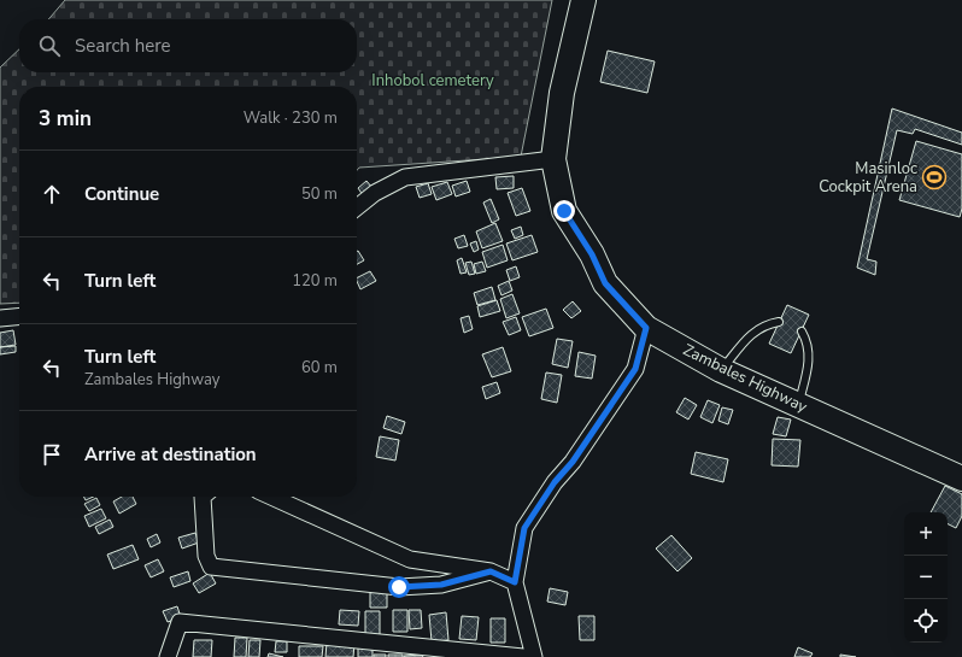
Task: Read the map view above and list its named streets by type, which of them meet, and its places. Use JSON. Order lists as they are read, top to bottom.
{
  "streets": {
    "main road": ["Zambales Highway"]
  },
  "parks": ["Inhobol cemetery"],
  "places": {
    "sports": ["Masinloc Cockpit Arena"]
  },
  "page": {
    "search": "Search here",
    "heading": ["3 min", "Walk · 230 m"],
    "list": [
      ["Continue", "50 m"],
      ["Turn left", "120 m"],
      ["Turn left", "Zambales Highway", "60 m"],
      "Arrive at destination"
    ],
    "map_buttons": ["+", "−"]
  }
}
